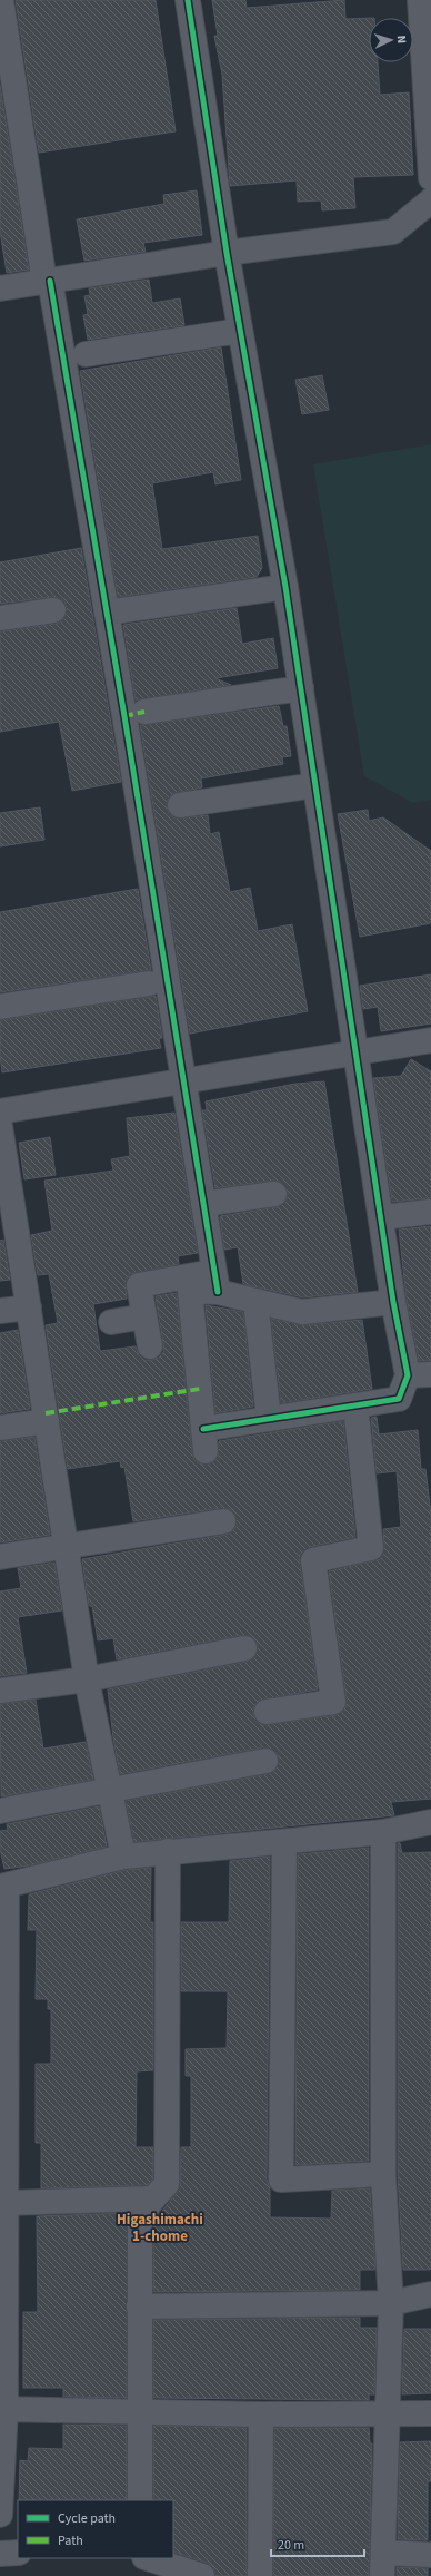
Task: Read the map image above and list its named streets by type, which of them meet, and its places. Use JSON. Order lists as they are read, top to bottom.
{
  "districts": ["Higashimachi 1-chome"],
  "legend": ["Cycle path", "Path"],
  "scale_bar": "20 m",
  "north": "right"
}
